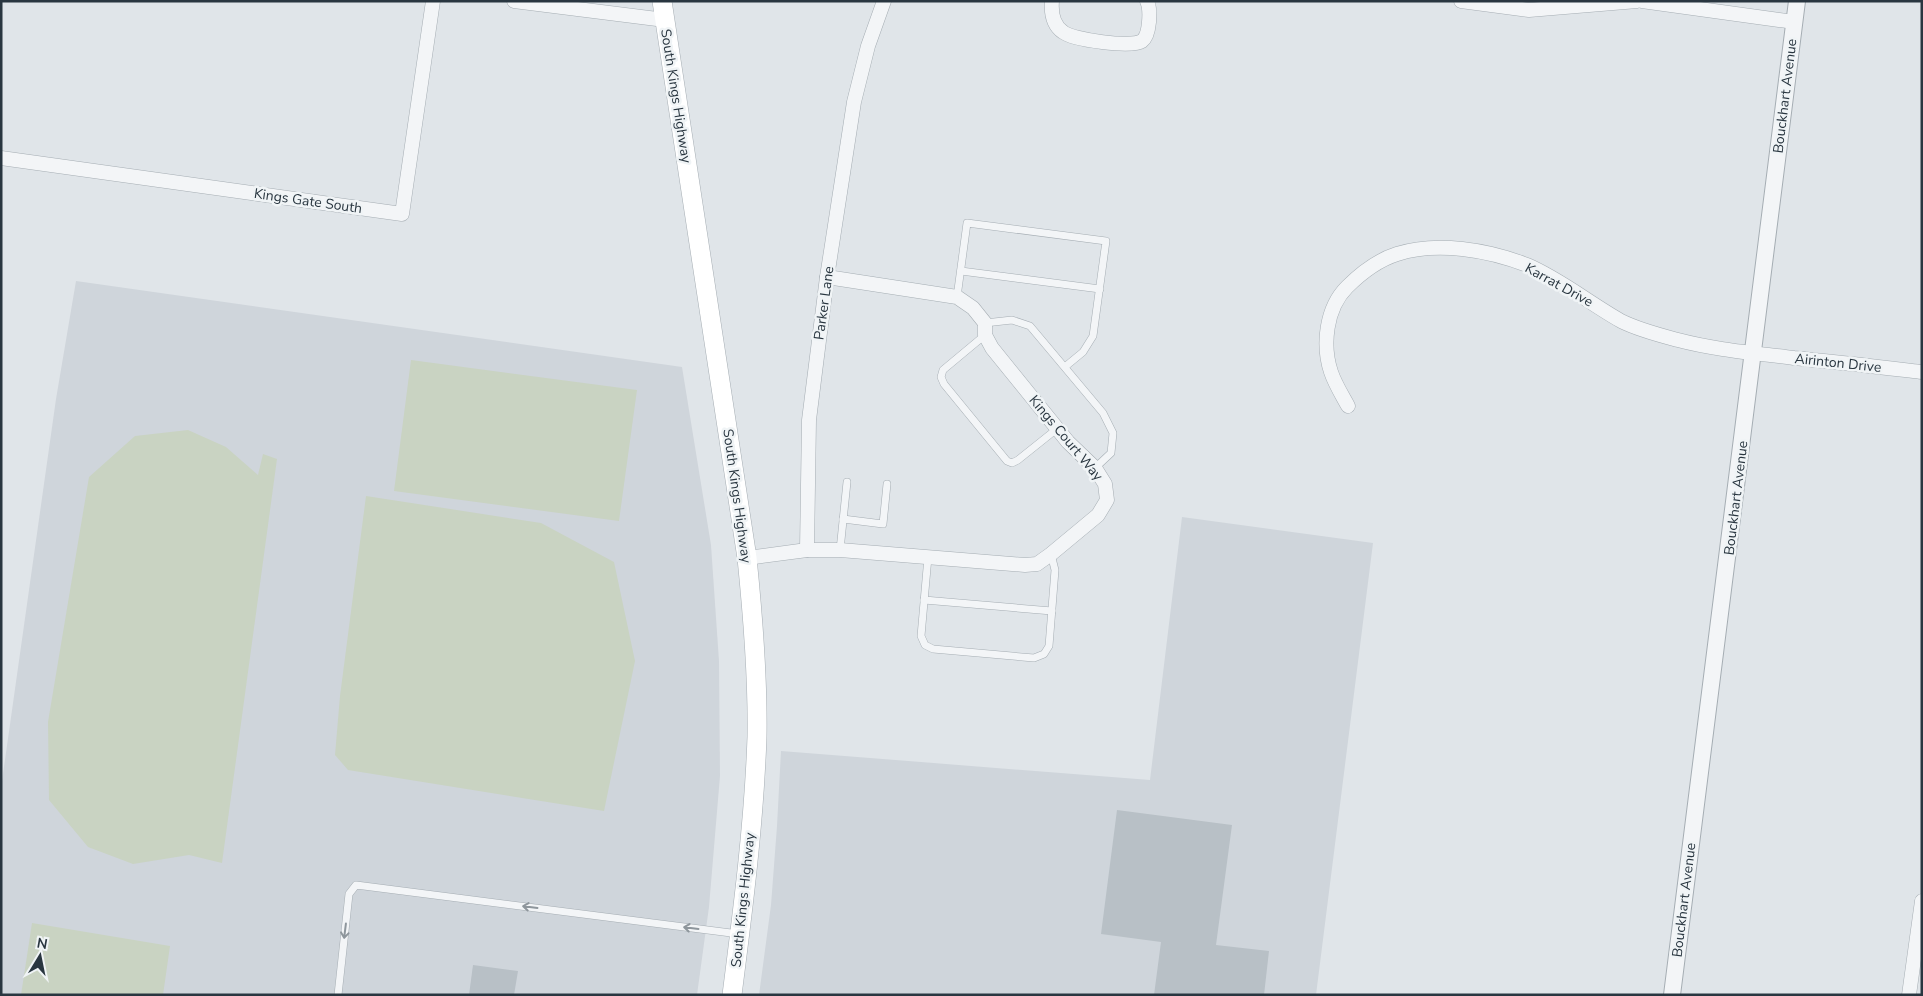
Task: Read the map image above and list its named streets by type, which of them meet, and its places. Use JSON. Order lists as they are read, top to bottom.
{
  "streets": {
    "main road": ["South Kings Highway"],
    "street": [
      "Bouckhart Avenue",
      "Kings Gate South",
      "Karrat Drive",
      "Parker Lane",
      "Airinton Drive",
      "Kings Court Way"
    ]
  },
  "crossings": [
    ["Bouckhart Avenue", "Karrat Drive"],
    ["Bouckhart Avenue", "Airinton Drive"],
    ["Karrat Drive", "Airinton Drive"],
    ["Parker Lane", "Kings Court Way"]
  ],
  "north": "top"
}
